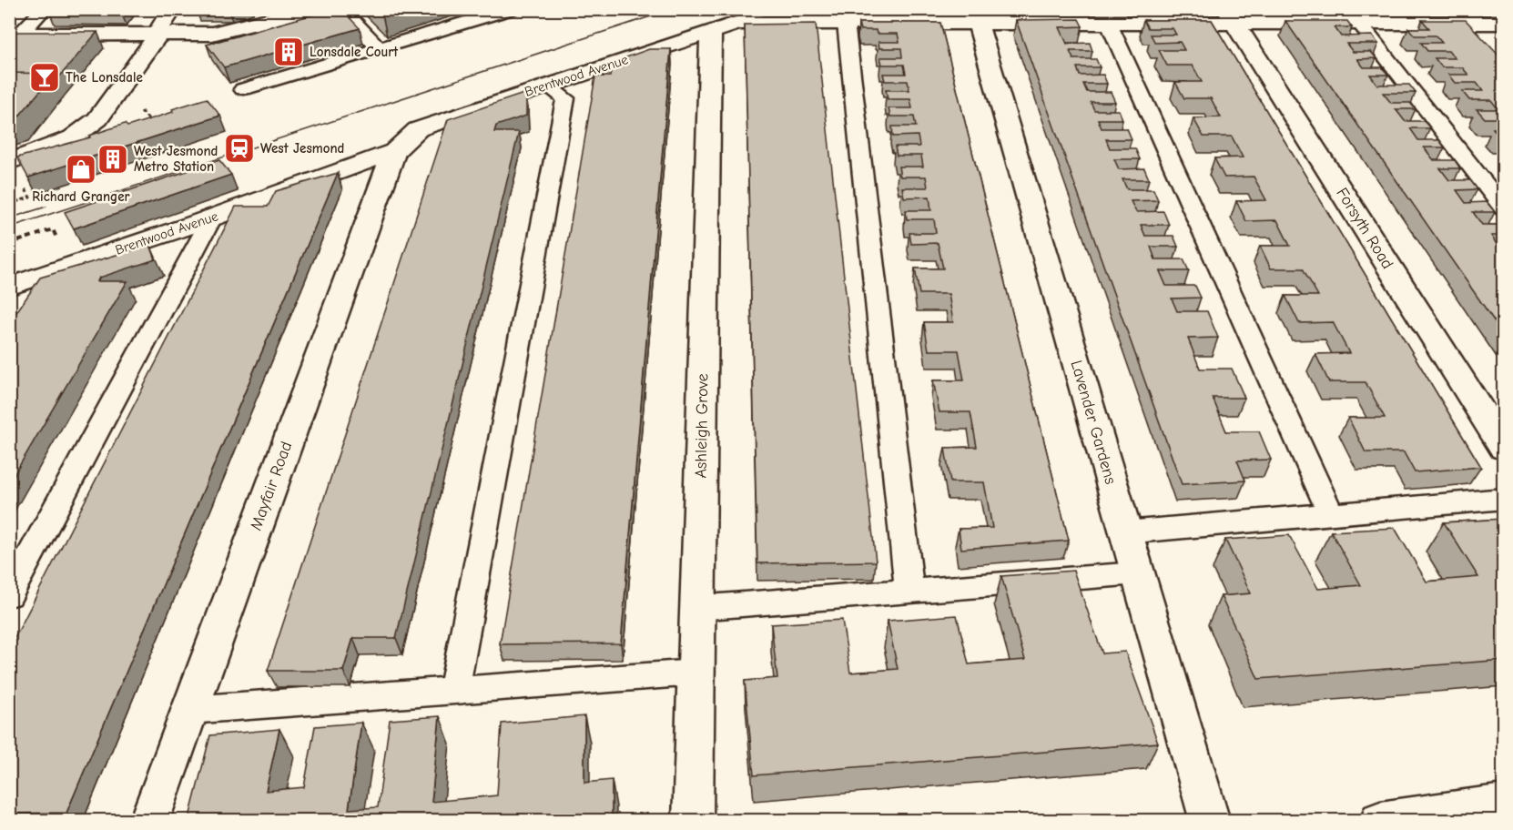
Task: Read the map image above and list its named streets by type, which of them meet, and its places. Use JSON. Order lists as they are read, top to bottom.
{
  "streets": {
    "street": [
      "Brentwood Avenue",
      "Forsyth Road",
      "Lavender Gardens",
      "Ashleigh Grove",
      "Mayfair Road"
    ]
  },
  "crossings": [
    ["Brentwood Avenue", "Forsyth Road"],
    ["Brentwood Avenue", "Lavender Gardens"],
    ["Brentwood Avenue", "Ashleigh Grove"],
    ["Brentwood Avenue", "Mayfair Road"]
  ],
  "places": {
    "building": ["Lonsdale Court", "West Jesmond Metro Station"],
    "bar": ["The Lonsdale"],
    "station": ["West Jesmond"],
    "shop": ["Richard Granger"]
  }
}
